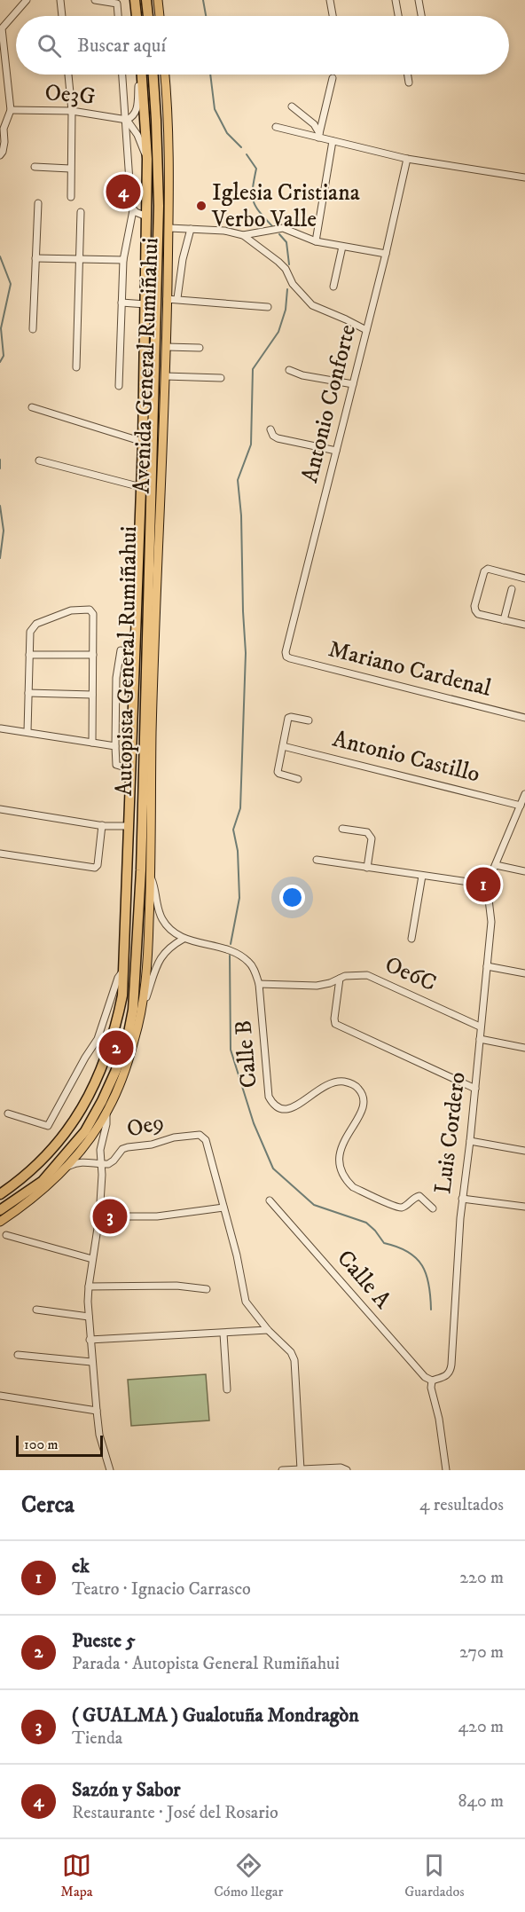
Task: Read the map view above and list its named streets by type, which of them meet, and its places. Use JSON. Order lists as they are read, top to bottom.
{
  "streets": {
    "highway": ["Autopista General Rumiñahui"],
    "main road": ["Avenida General Rumiñahui"],
    "street": [
      "Oe3G",
      "Antonio Conforte",
      "Mariano Cardenal",
      "Antonio Castillo",
      "Oe6C",
      "Calle B",
      "Oe9",
      "Luis Cordero",
      "Calle A"
    ]
  },
  "crossings": [
    ["Oe3G", "Autopista General Rumiñahui"],
    ["Avenida General Rumiñahui", "Calle B"],
    ["Antonio Conforte", "Mariano Cardenal"],
    ["Oe6C", "Calle B"],
    ["Oe6C", "Luis Cordero"],
    ["Luis Cordero", "Calle A"]
  ],
  "places": ["Iglesia Cristiana Verbo Valle"],
  "scale_bar": "100 m",
  "page": {
    "search": "Buscar aquí",
    "pins": [
      "4",
      "1",
      "2",
      "3"
    ],
    "scale": "100 m",
    "heading": ["Cerca", "4 resultados"],
    "list": [
      {
        "mark": "1",
        "name": "ek",
        "note": "Teatro · Ignacio Carrasco",
        "value": "220 m"
      },
      {
        "mark": "2",
        "name": "Pueste 5",
        "note": "Parada · Autopista General Rumiñahui",
        "value": "270 m"
      },
      {
        "mark": "3",
        "name": "( GUALMA ) Gualotuña Mondragòn",
        "note": "Tienda",
        "value": "420 m"
      },
      {
        "mark": "4",
        "name": "Sazón y Sabor",
        "note": "Restaurante · José del Rosario",
        "value": "840 m"
      }
    ],
    "nav": ["Mapa", "Cómo llegar", "Guardados"]
  }
}
